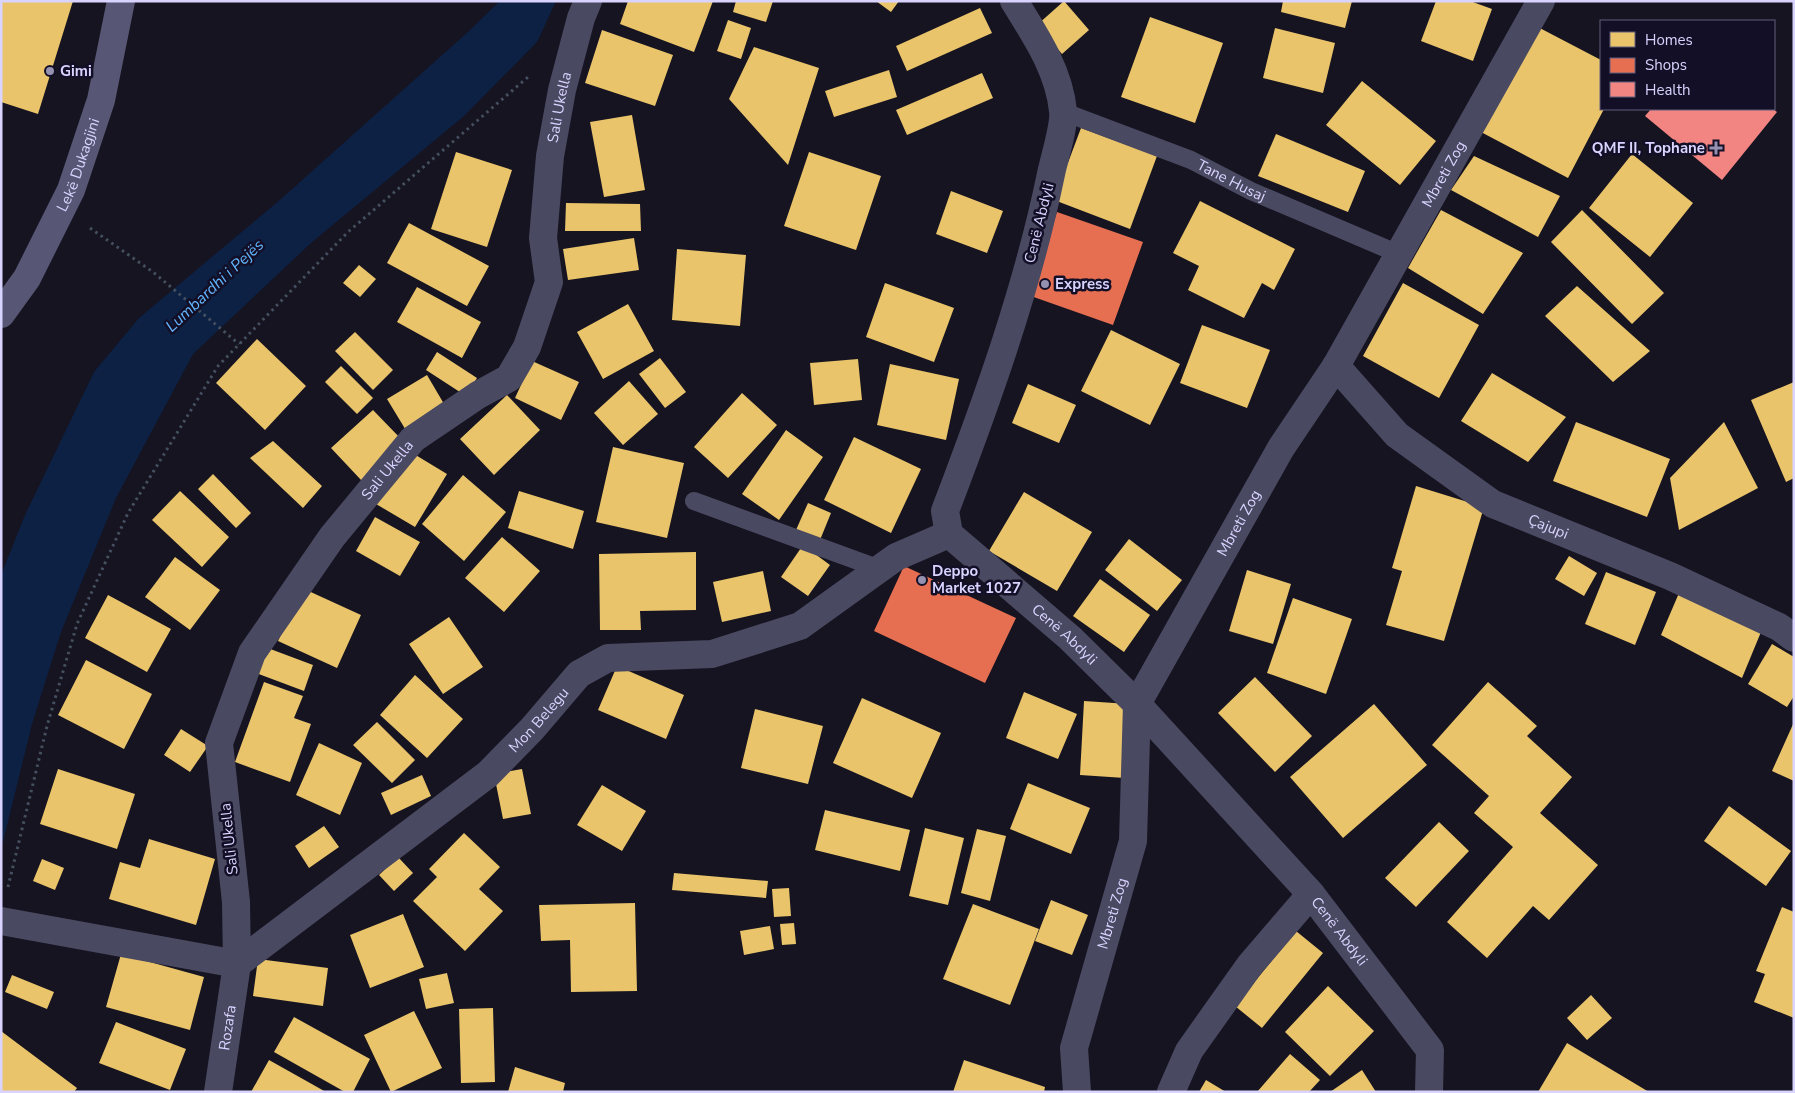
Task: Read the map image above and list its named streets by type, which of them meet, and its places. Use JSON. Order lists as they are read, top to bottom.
{
  "streets": {
    "street": [
      "Sali Ukella",
      "Lekë Dukagjini",
      "Mbreti Zog",
      "Cenë Abdyli",
      "Çajupi",
      "Mon Belegu",
      "Rozafa"
    ],
    "lane": ["Tane Husaj"]
  },
  "crossings": [
    ["Sali Ukella", "Mon Belegu"],
    ["Sali Ukella", "Rozafa"],
    ["Mbreti Zog", "Tane Husaj"],
    ["Mbreti Zog", "Cenë Abdyli"],
    ["Mbreti Zog", "Çajupi"],
    ["Tane Husaj", "Cenë Abdyli"],
    ["Cenë Abdyli", "Mon Belegu"],
    ["Mon Belegu", "Rozafa"]
  ],
  "water": ["Lumbardhi i Pejës"],
  "places": {
    "other": ["Gimi", "Express", "Deppo Market 1027"],
    "health": ["QMF II, Tophane"]
  },
  "legend": ["Homes", "Shops", "Health"]
}
